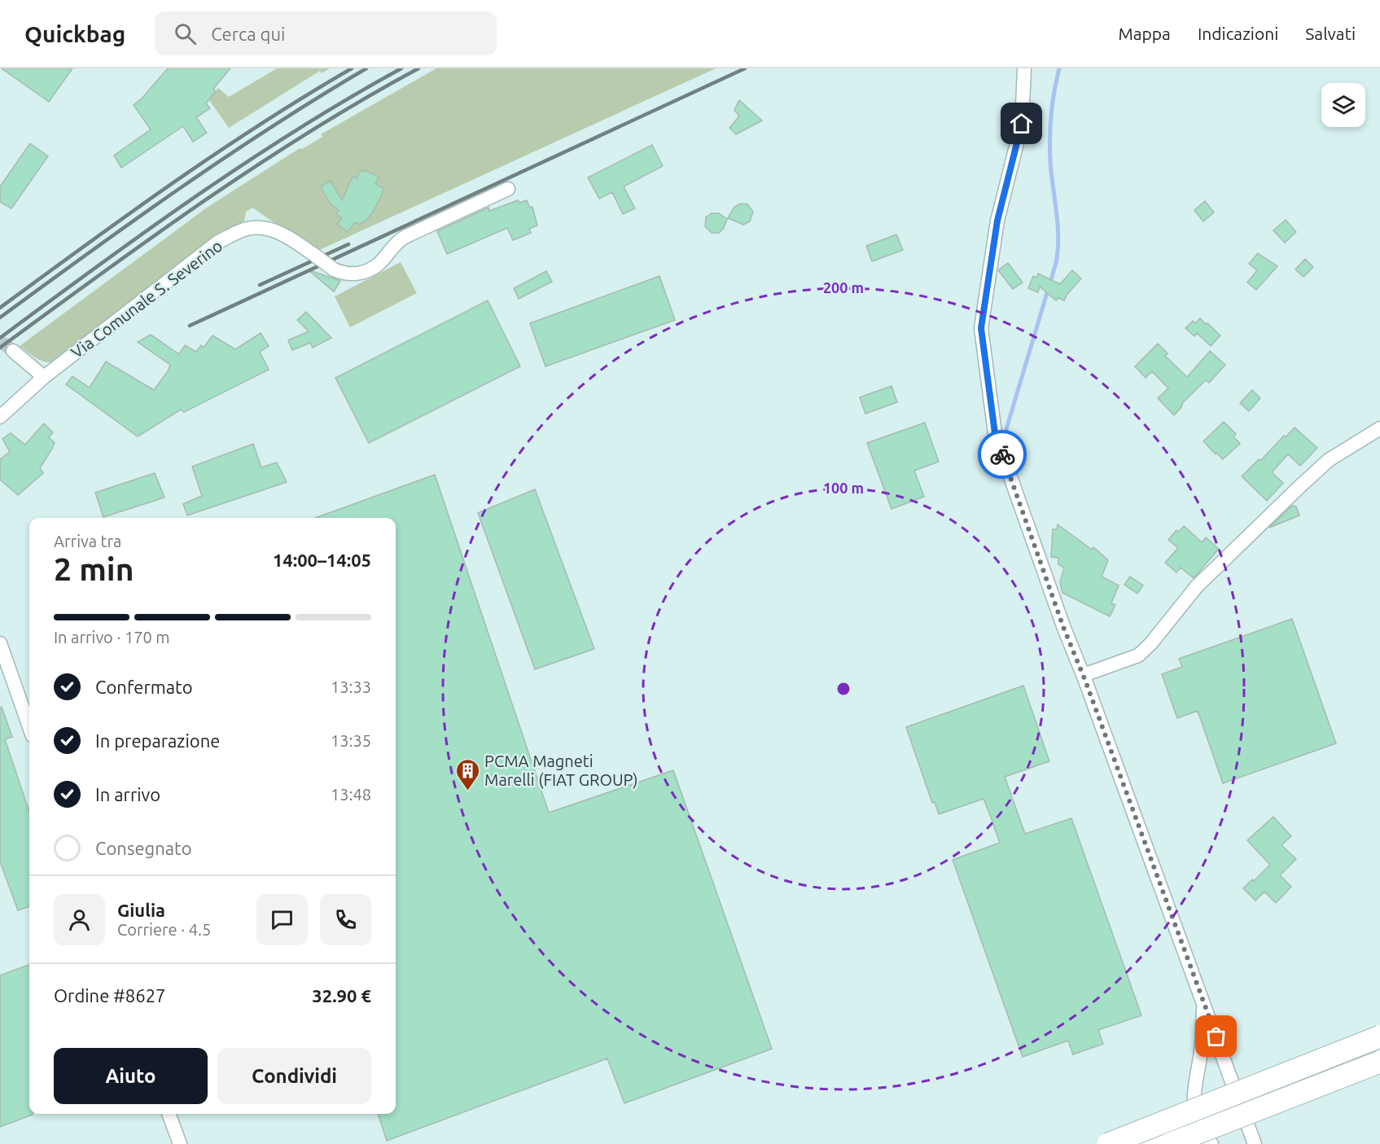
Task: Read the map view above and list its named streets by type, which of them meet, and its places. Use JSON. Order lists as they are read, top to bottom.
{
  "streets": {
    "street": ["Via Comunale S. Severino"]
  },
  "places": {
    "building": ["PCMA Magneti Marelli (FIAT GROUP)"]
  },
  "page": {
    "header": "Quickbag",
    "search": "Cerca qui",
    "nav": ["Mappa", "Indicazioni", "Salvati"],
    "heading": ["2 min", "Arriva tra", "14:00–14:05"],
    "panel": [
      "Giulia",
      "Corriere · 4.5",
      "Ordine #8627",
      "32.90 €"
    ],
    "bar": "In arrivo · 170 m",
    "list": [
      ["Confermato", "13:33"],
      ["In preparazione", "13:35"],
      ["In arrivo", "13:48"],
      "Consegnato"
    ],
    "buttons": ["Aiuto", "Condividi"]
  },
  "rings": ["200 m", "100 m"]
}
